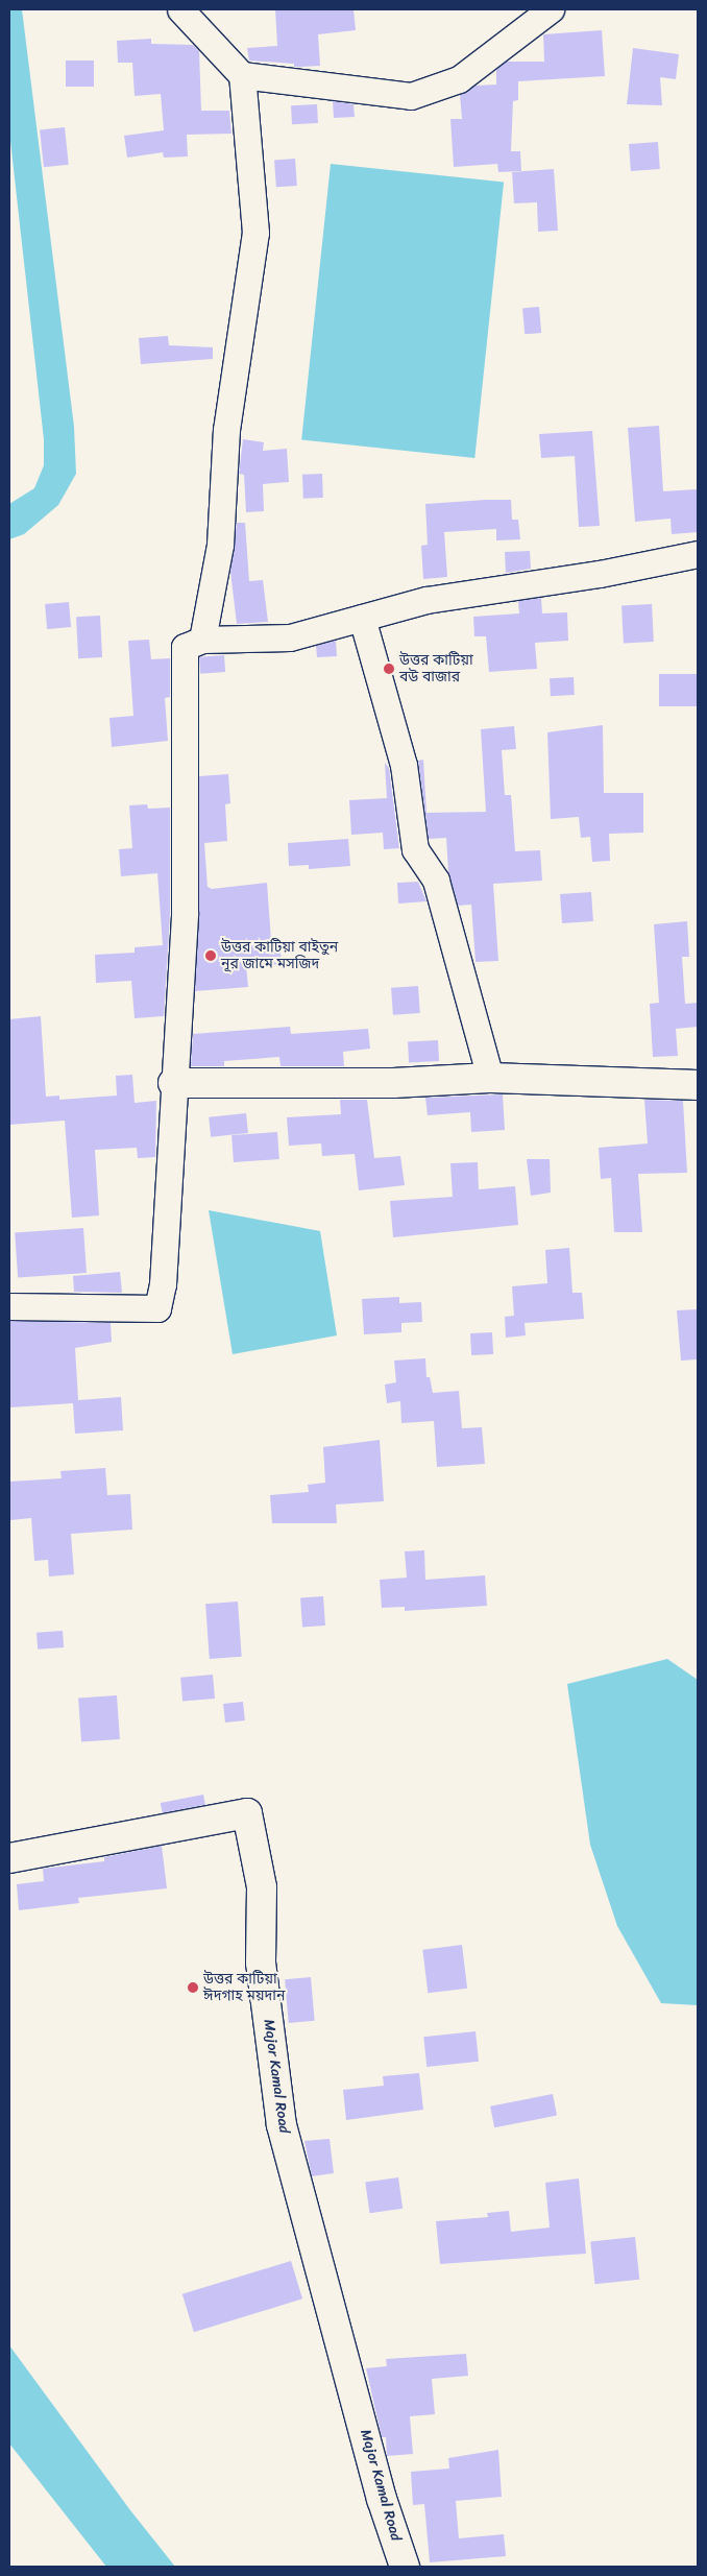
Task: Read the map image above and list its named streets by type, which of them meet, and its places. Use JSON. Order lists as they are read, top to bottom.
{
  "streets": {
    "street": ["Major Kamal Road"]
  },
  "places": ["উত্তর কাটিয়া বউ বাজার", "উত্তর কাটিয়া বাইতুন নূর জামে মসজিদ", "উত্তর কাটিয়া ঈদগাহ ময়দান"]
}
